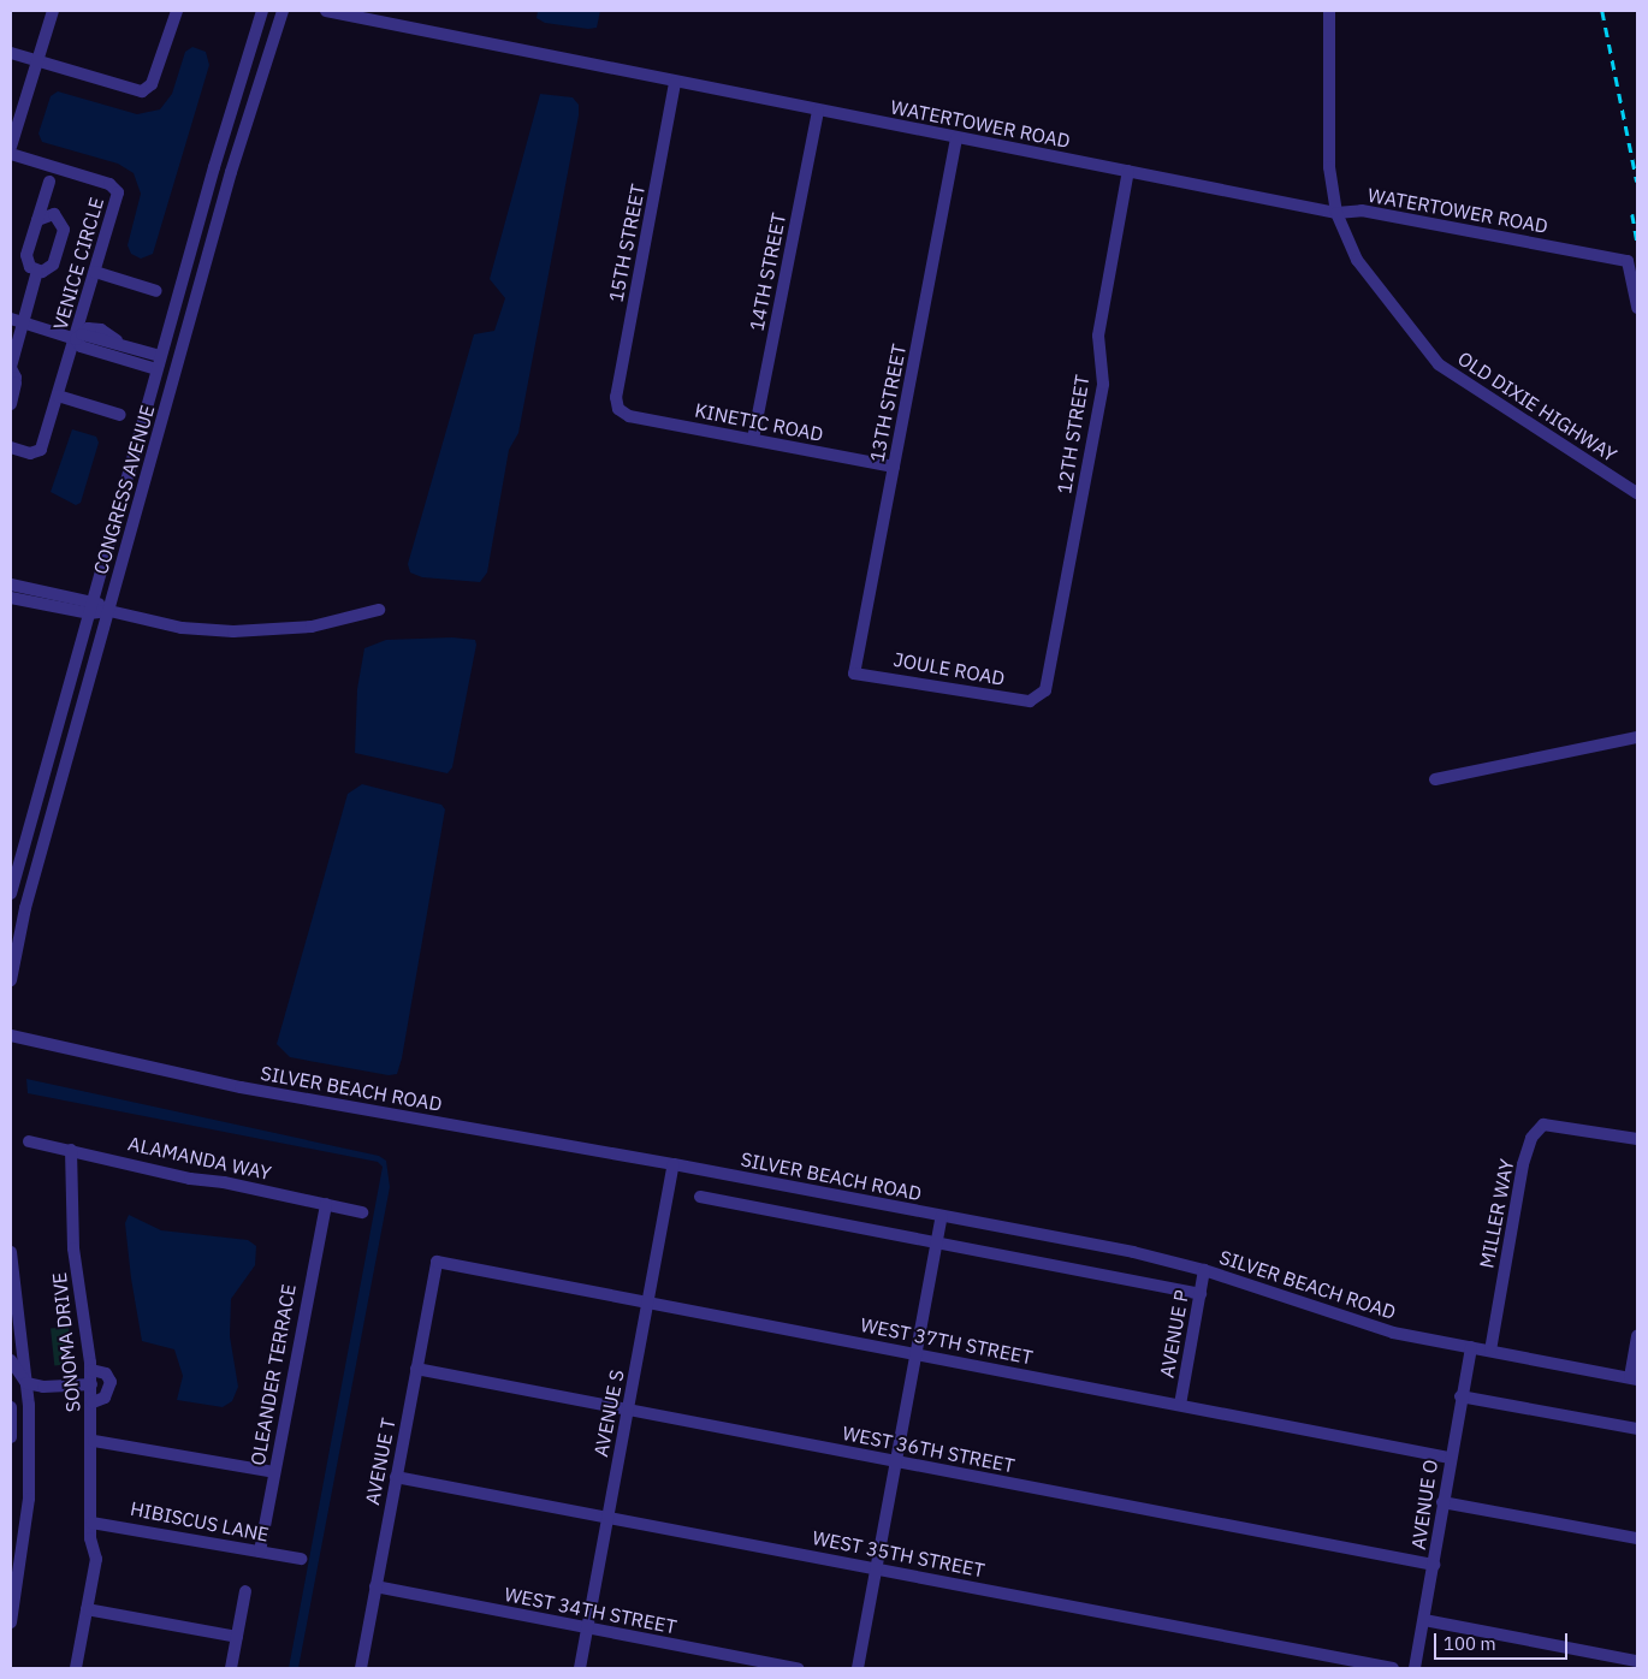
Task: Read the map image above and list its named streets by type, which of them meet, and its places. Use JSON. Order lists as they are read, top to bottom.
{
  "streets": {
    "street": [
      "WATERTOWER ROAD",
      "15TH STREET",
      "VENICE CIRCLE",
      "14TH STREET",
      "13TH STREET",
      "OLD DIXIE HIGHWAY",
      "KINETIC ROAD",
      "12TH STREET",
      "CONGRESS AVENUE",
      "JOULE ROAD",
      "SILVER BEACH ROAD",
      "ALAMANDA WAY",
      "MILLER WAY",
      "AVENUE P",
      "WEST 37TH STREET",
      "SONOMA DRIVE",
      "OLEANDER TERRACE",
      "AVENUE S",
      "WEST 36TH STREET",
      "AVENUE T",
      "AVENUE O",
      "HIBISCUS LANE",
      "WEST 35TH STREET",
      "WEST 34TH STREET"
    ]
  },
  "crossings": [
    ["WATERTOWER ROAD", "15TH STREET"],
    ["WATERTOWER ROAD", "14TH STREET"],
    ["WATERTOWER ROAD", "13TH STREET"],
    ["WATERTOWER ROAD", "OLD DIXIE HIGHWAY"],
    ["WATERTOWER ROAD", "12TH STREET"],
    ["15TH STREET", "KINETIC ROAD"],
    ["14TH STREET", "KINETIC ROAD"],
    ["13TH STREET", "KINETIC ROAD"],
    ["13TH STREET", "JOULE ROAD"],
    ["12TH STREET", "JOULE ROAD"],
    ["SILVER BEACH ROAD", "MILLER WAY"],
    ["SILVER BEACH ROAD", "AVENUE P"],
    ["SILVER BEACH ROAD", "AVENUE S"],
    ["SILVER BEACH ROAD", "AVENUE O"],
    ["ALAMANDA WAY", "SONOMA DRIVE"],
    ["ALAMANDA WAY", "OLEANDER TERRACE"],
    ["AVENUE P", "WEST 37TH STREET"],
    ["WEST 37TH STREET", "AVENUE S"],
    ["WEST 37TH STREET", "AVENUE T"],
    ["WEST 37TH STREET", "AVENUE O"],
    ["SONOMA DRIVE", "HIBISCUS LANE"],
    ["OLEANDER TERRACE", "HIBISCUS LANE"],
    ["AVENUE S", "WEST 36TH STREET"],
    ["AVENUE S", "WEST 35TH STREET"],
    ["AVENUE S", "WEST 34TH STREET"],
    ["WEST 36TH STREET", "AVENUE T"],
    ["WEST 36TH STREET", "AVENUE O"],
    ["AVENUE T", "WEST 35TH STREET"],
    ["AVENUE T", "WEST 34TH STREET"]
  ],
  "scale_bar": "100 m"
}
